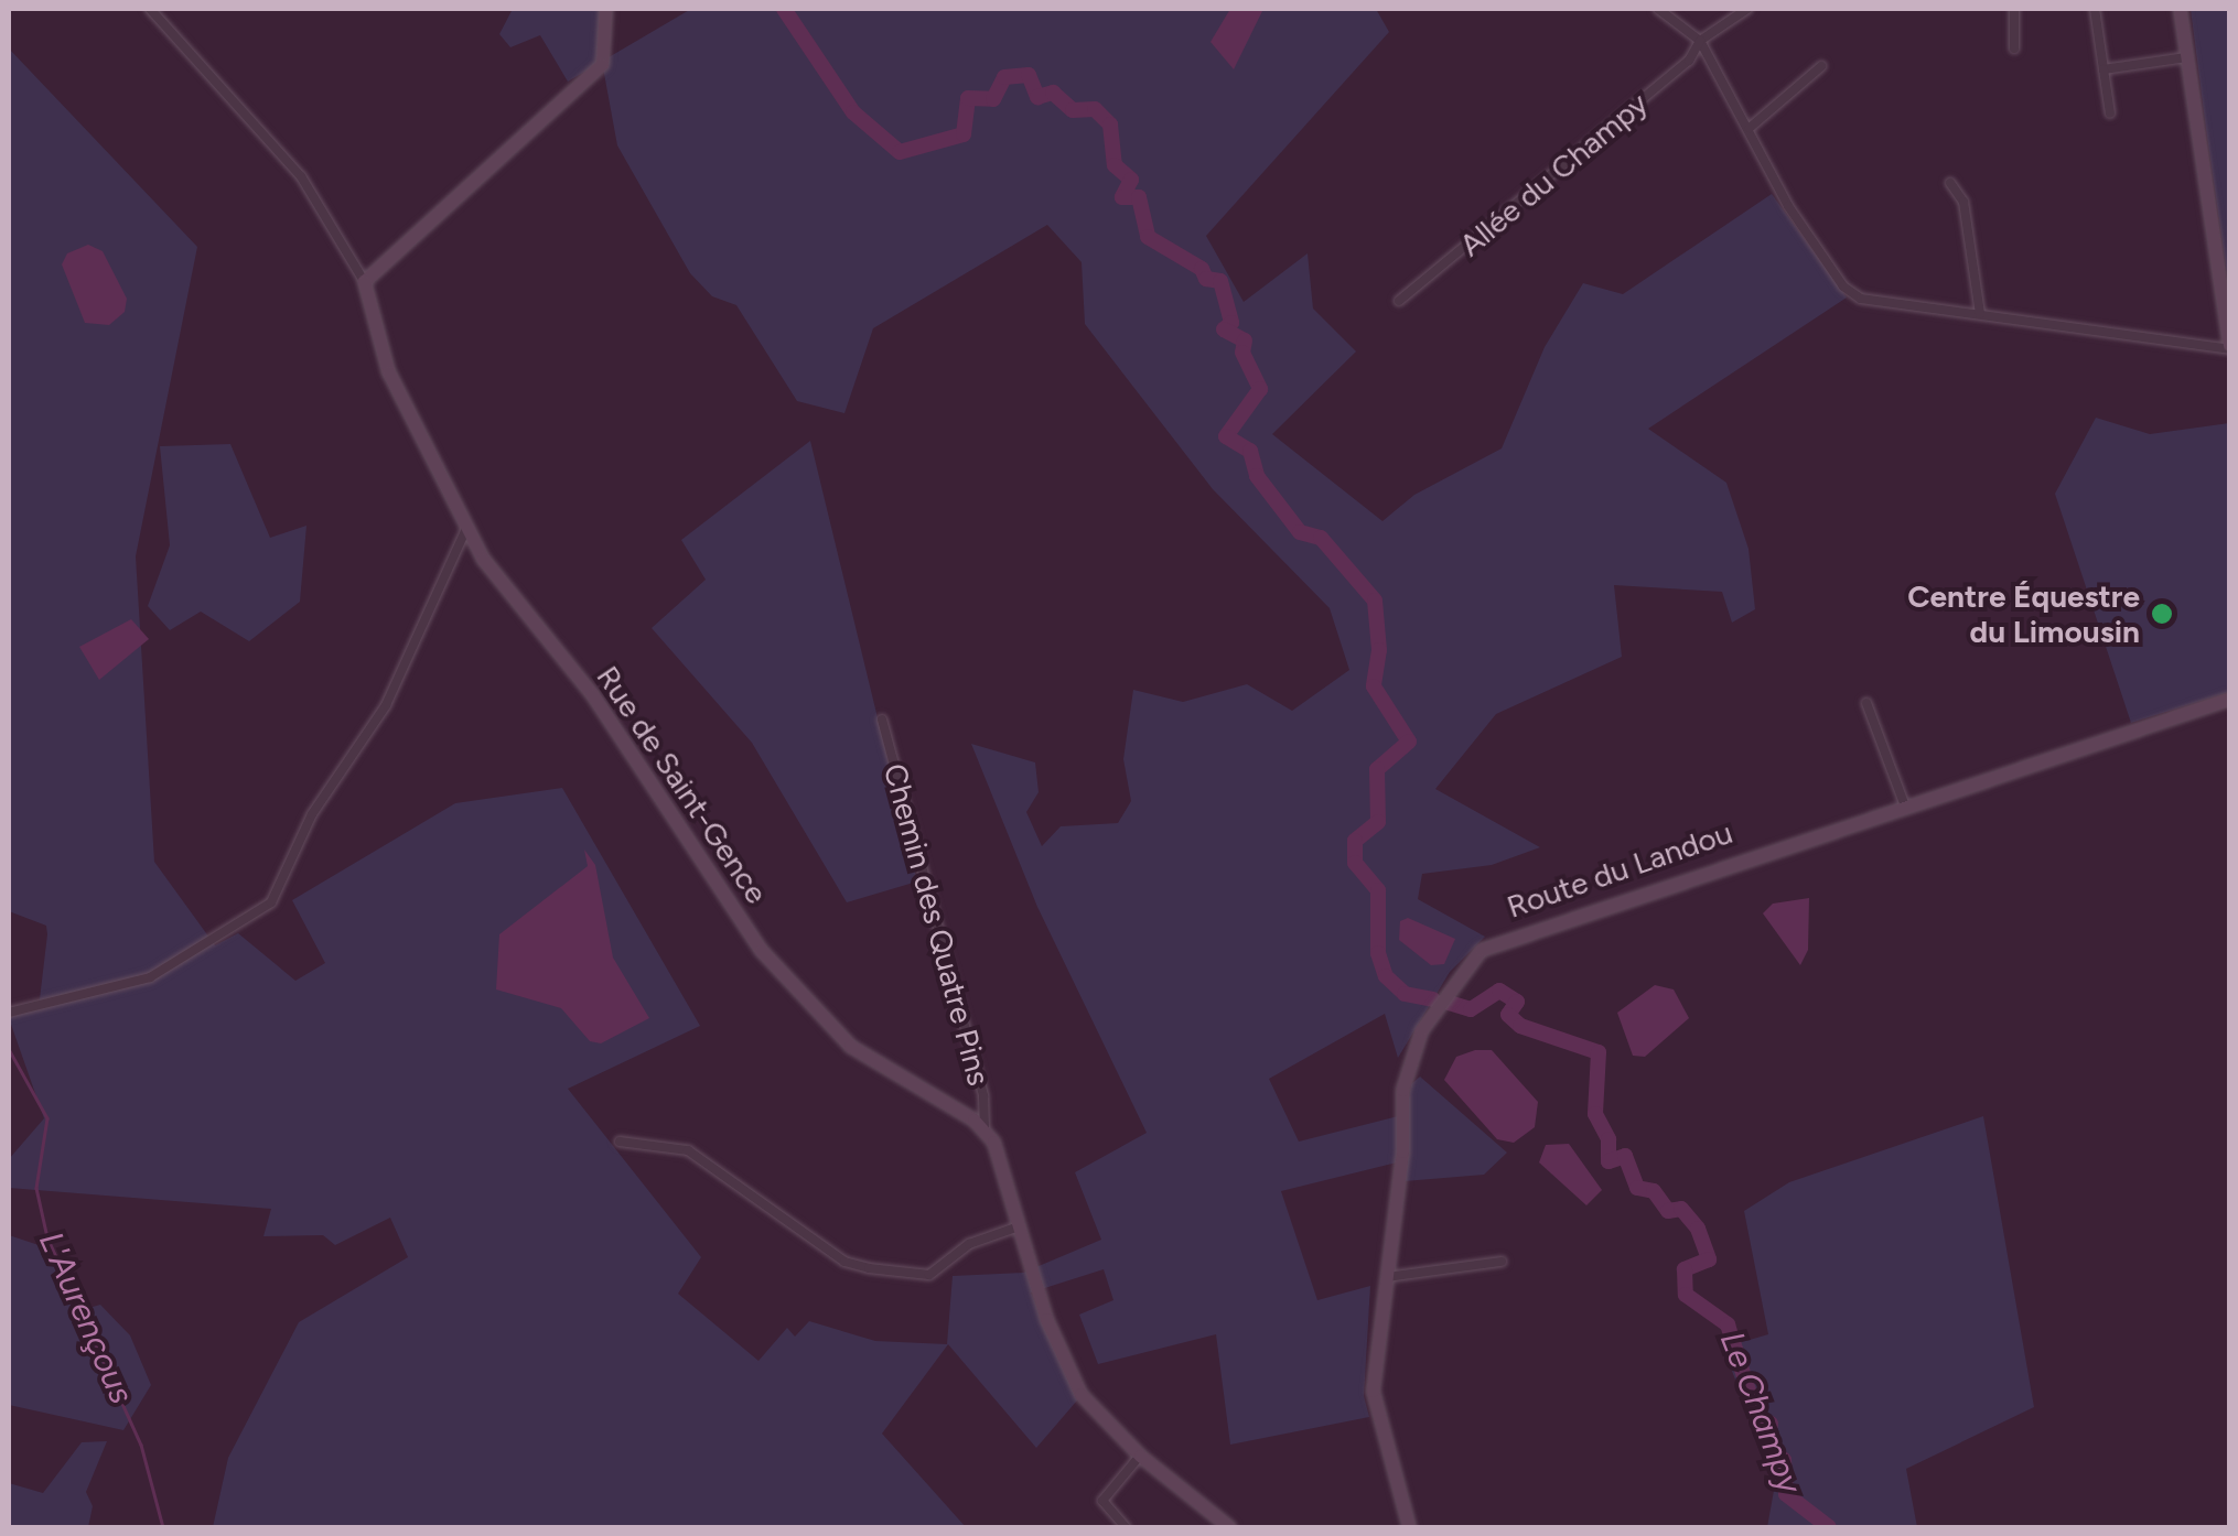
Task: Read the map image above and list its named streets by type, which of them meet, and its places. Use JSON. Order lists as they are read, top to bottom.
{
  "streets": {
    "street": [
      "Allée du Champy",
      "Rue de Saint-Gence",
      "Route du Landou",
      "Chemin des Quatre Pins"
    ]
  },
  "crossings": [
    ["Rue de Saint-Gence", "Chemin des Quatre Pins"]
  ],
  "water": ["L'Aurençous", "Le Champy"],
  "places": ["Centre Équestre du Limousin"]
}
